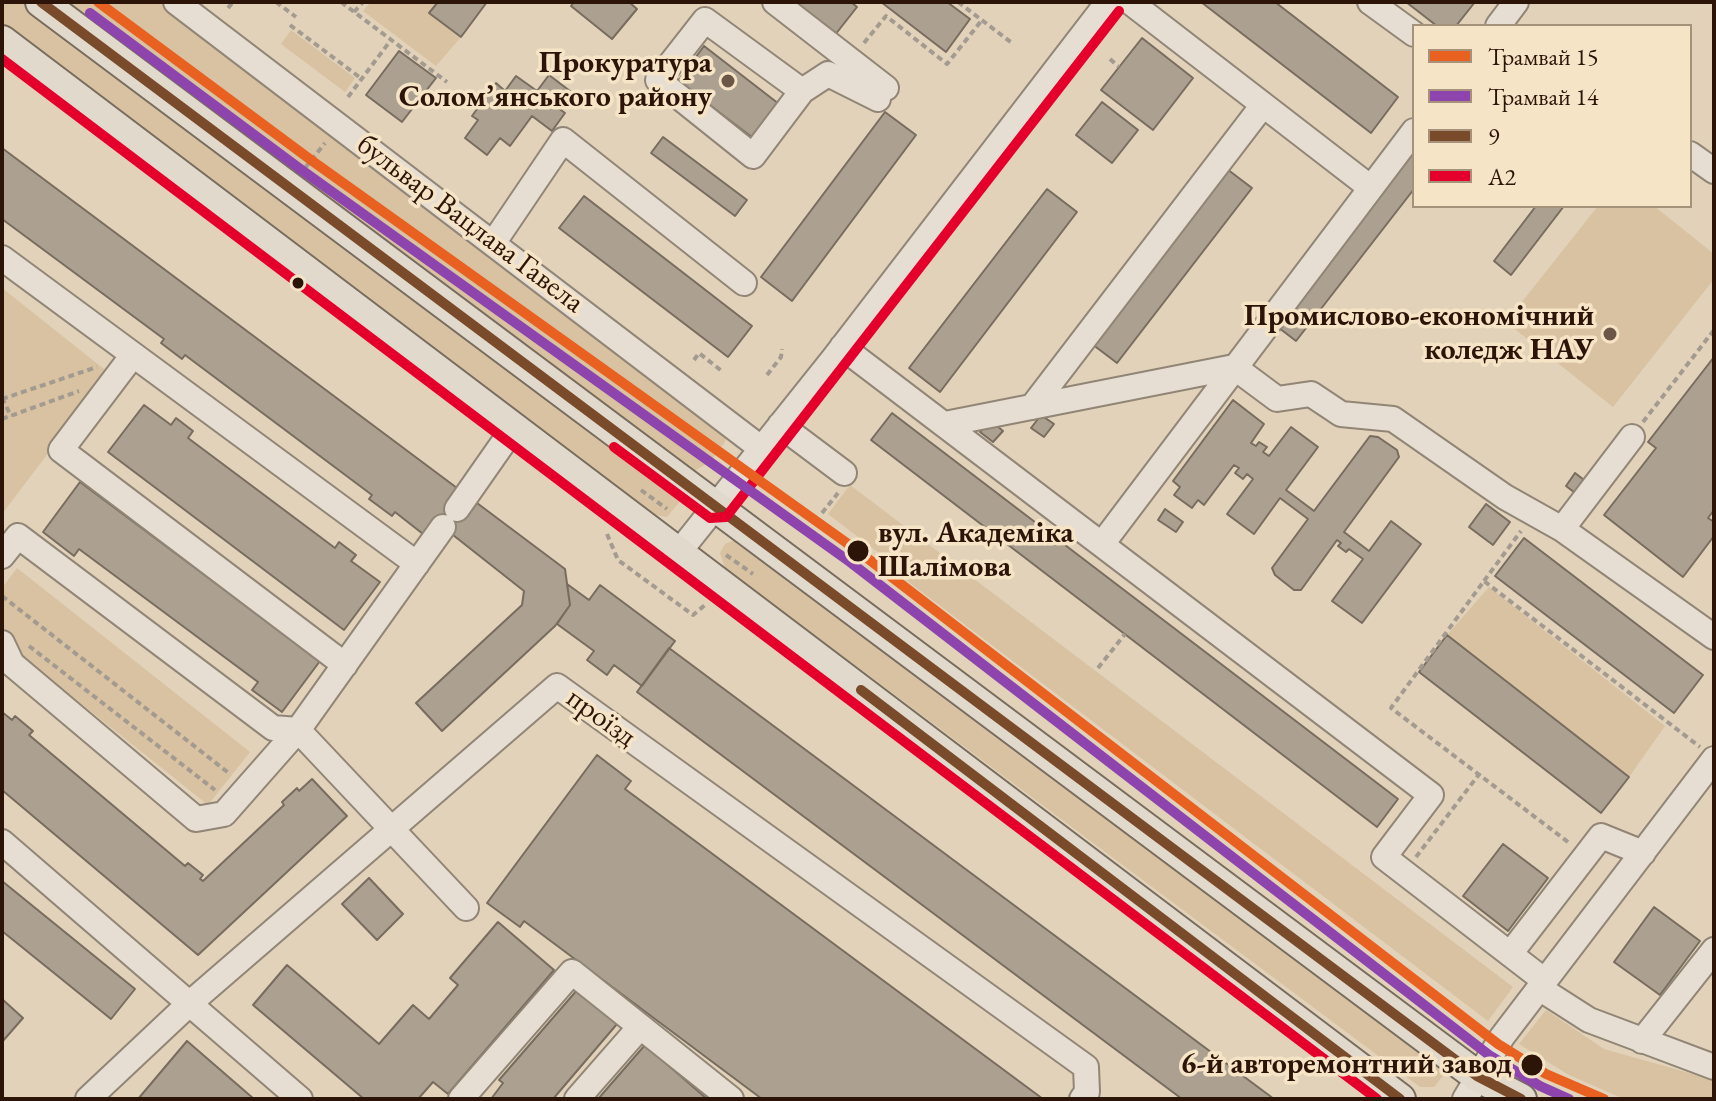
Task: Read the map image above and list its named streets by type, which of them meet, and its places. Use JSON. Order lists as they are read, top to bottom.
{
  "streets": {
    "street": ["бульвар Вацлава Гавела", "проїзд"]
  },
  "places": [
    "Прокуратура Солом’янського району",
    "Промислово-економічний коледж НАУ",
    "вул. Академіка Шалімова",
    "6-й авторемонтний завод"
  ],
  "lines": [
    "tram line 15",
    "transit line 9",
    "transit line А2",
    "tram line 14"
  ],
  "legend": [
    "Трамвай 15",
    "Трамвай 14",
    "9",
    "А2"
  ]
}
